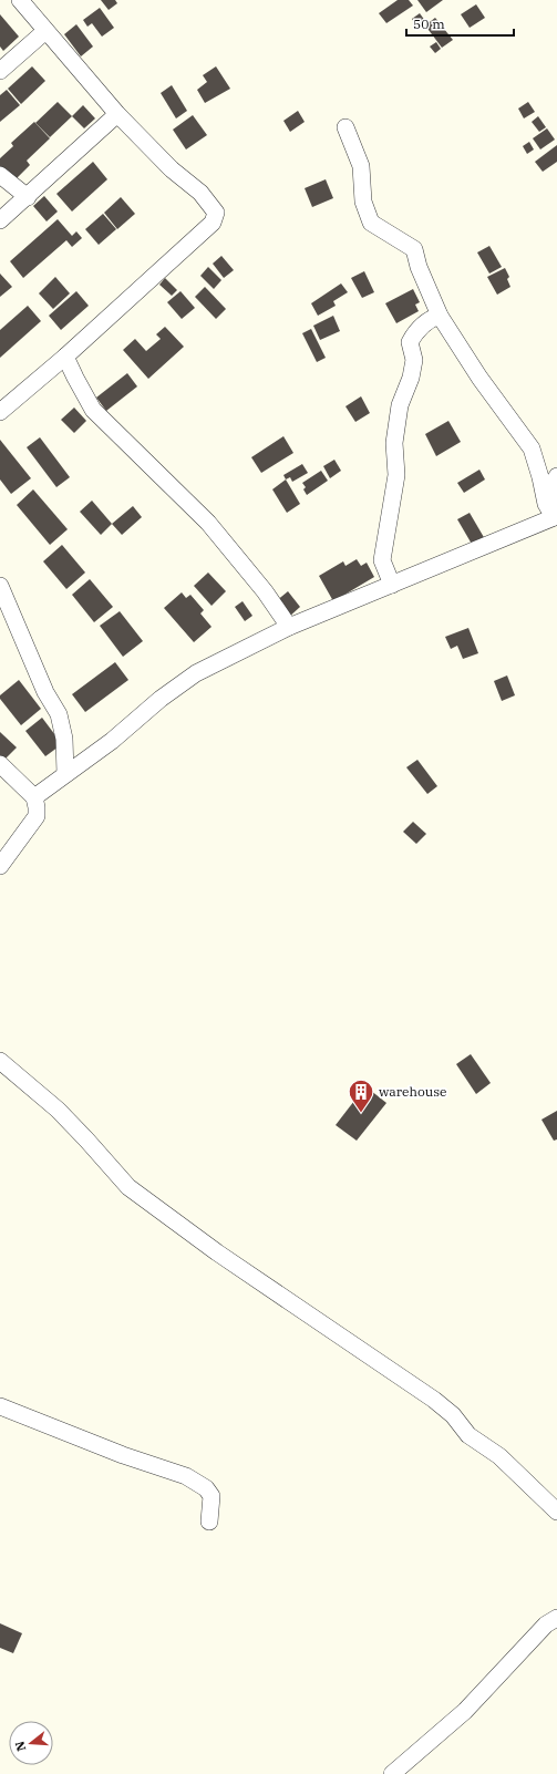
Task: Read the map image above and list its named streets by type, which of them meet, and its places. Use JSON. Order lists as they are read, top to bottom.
{
  "places": {
    "building": ["warehouse"]
  },
  "scale_bar": "50 m",
  "north": "left"
}
